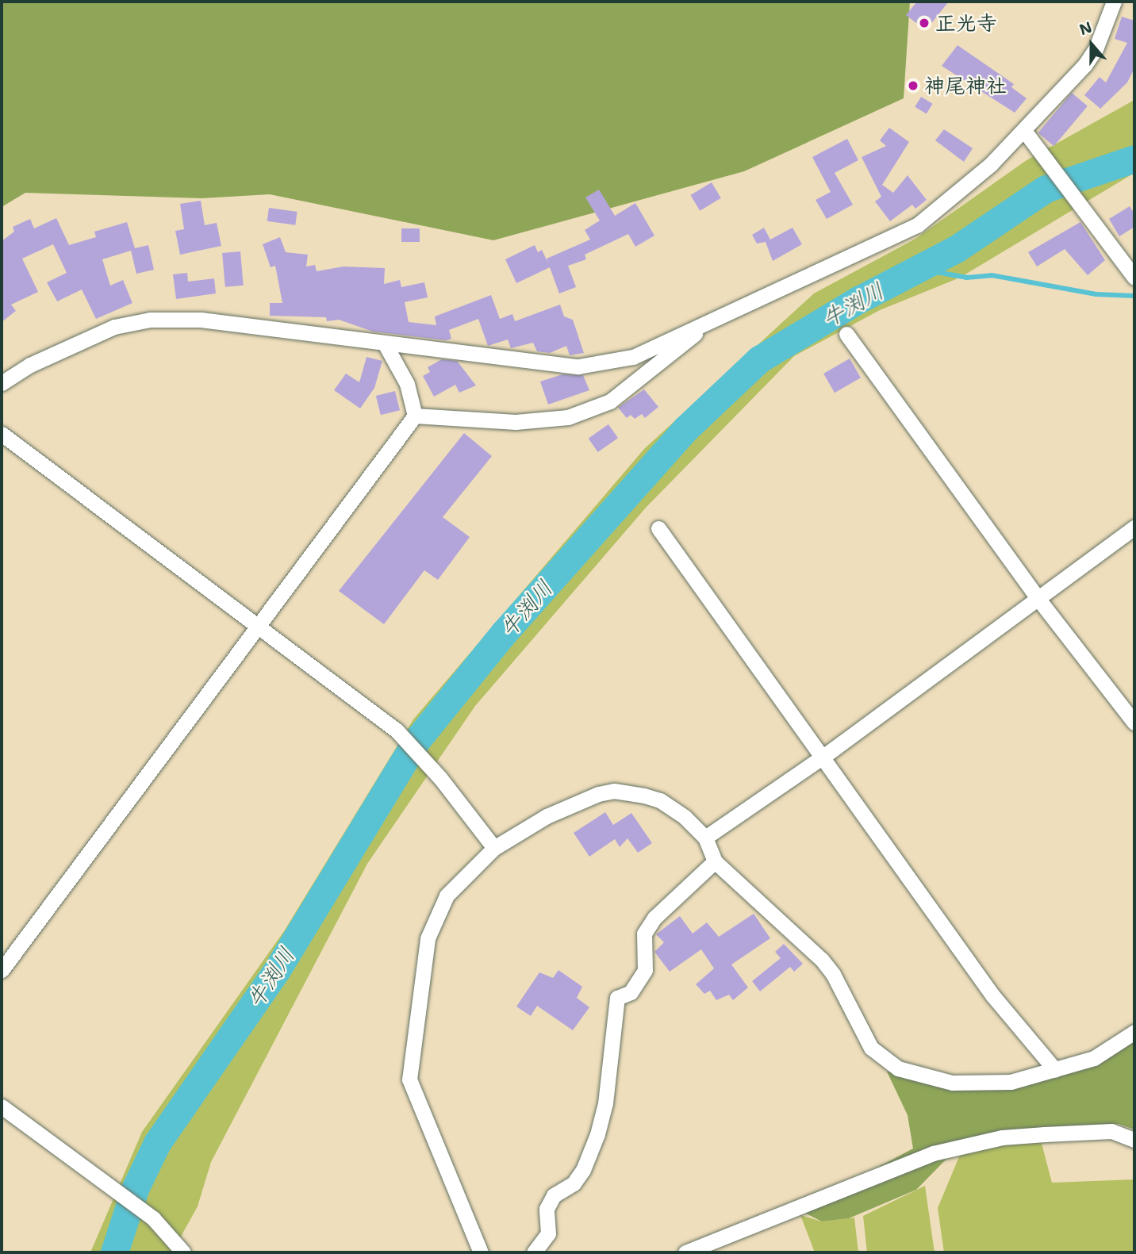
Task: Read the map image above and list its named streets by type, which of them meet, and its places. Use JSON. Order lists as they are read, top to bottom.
{
  "water": ["牛渕川"],
  "places": ["正光寺", "神尾神社"],
  "north": "top"
}
